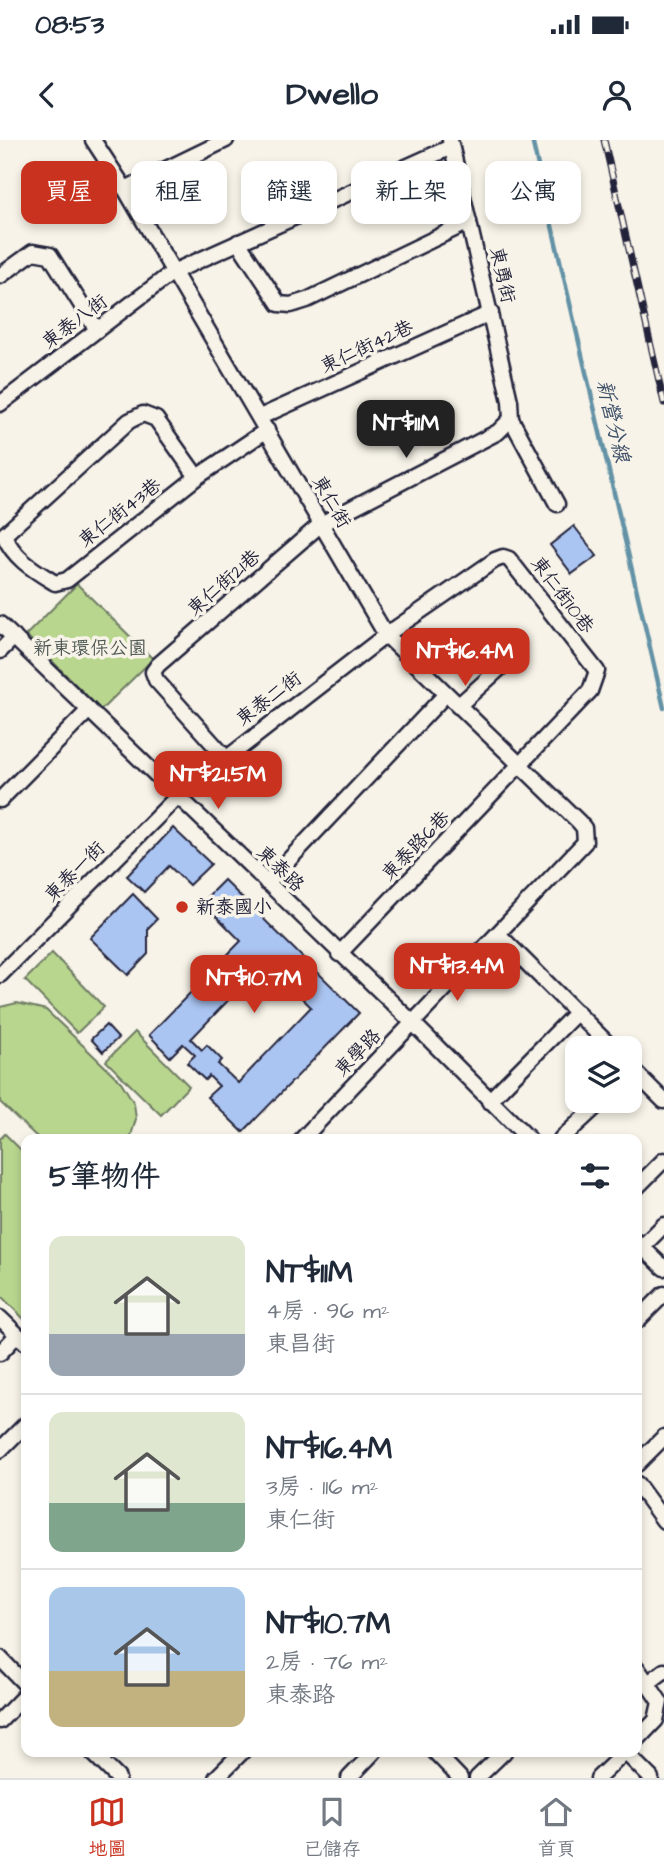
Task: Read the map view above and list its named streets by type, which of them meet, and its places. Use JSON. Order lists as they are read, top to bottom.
{
  "streets": {
    "street": [
      "東勇街",
      "東泰八街",
      "東仁街42巷",
      "東仁街",
      "東仁街43巷",
      "東仁街21巷",
      "東仁街10巷",
      "東泰二街",
      "東泰路6巷",
      "東泰路",
      "東泰一街",
      "東學路"
    ]
  },
  "crossings": [
    ["東勇街", "東仁街42巷"],
    ["東勇街", "東仁街21巷"],
    ["東泰八街", "東仁街"],
    ["東仁街42巷", "東仁街"],
    ["東仁街42巷", "東仁街43巷"],
    ["東仁街", "東仁街43巷"],
    ["東仁街", "東仁街21巷"],
    ["東仁街", "東仁街10巷"],
    ["東仁街", "東泰二街"],
    ["東仁街", "東泰路6巷"],
    ["東仁街", "東學路"],
    ["東仁街21巷", "東泰二街"],
    ["東仁街10巷", "東泰二街"],
    ["東仁街10巷", "東泰路6巷"],
    ["東泰二街", "東泰路"],
    ["東泰二街", "東泰一街"],
    ["東泰路6巷", "東泰路"],
    ["東泰路", "東泰一街"],
    ["東泰路", "東學路"]
  ],
  "water": ["新營分線"],
  "parks": ["新東環保公園"],
  "places": ["新泰國小"],
  "page": {
    "status": "08:53",
    "header": "Dwello",
    "chip": [
      "買屋",
      "租屋",
      "篩選",
      "新上架",
      "公寓"
    ],
    "price": [
      "NT$11M",
      "NT$16.4M",
      "NT$21.5M",
      "NT$13.4M",
      "NT$10.7M"
    ],
    "heading": "5筆物件",
    "list": [
      {
        "name": "NT$11M",
        "note": "4房 · 96 m² · 東昌街"
      },
      {
        "name": "NT$16.4M",
        "note": "3房 · 116 m² · 東仁街"
      },
      {
        "name": "NT$10.7M",
        "note": "2房 · 76 m² · 東泰路"
      }
    ],
    "tabs": ["地圖", "已儲存", "首頁"]
  }
}
